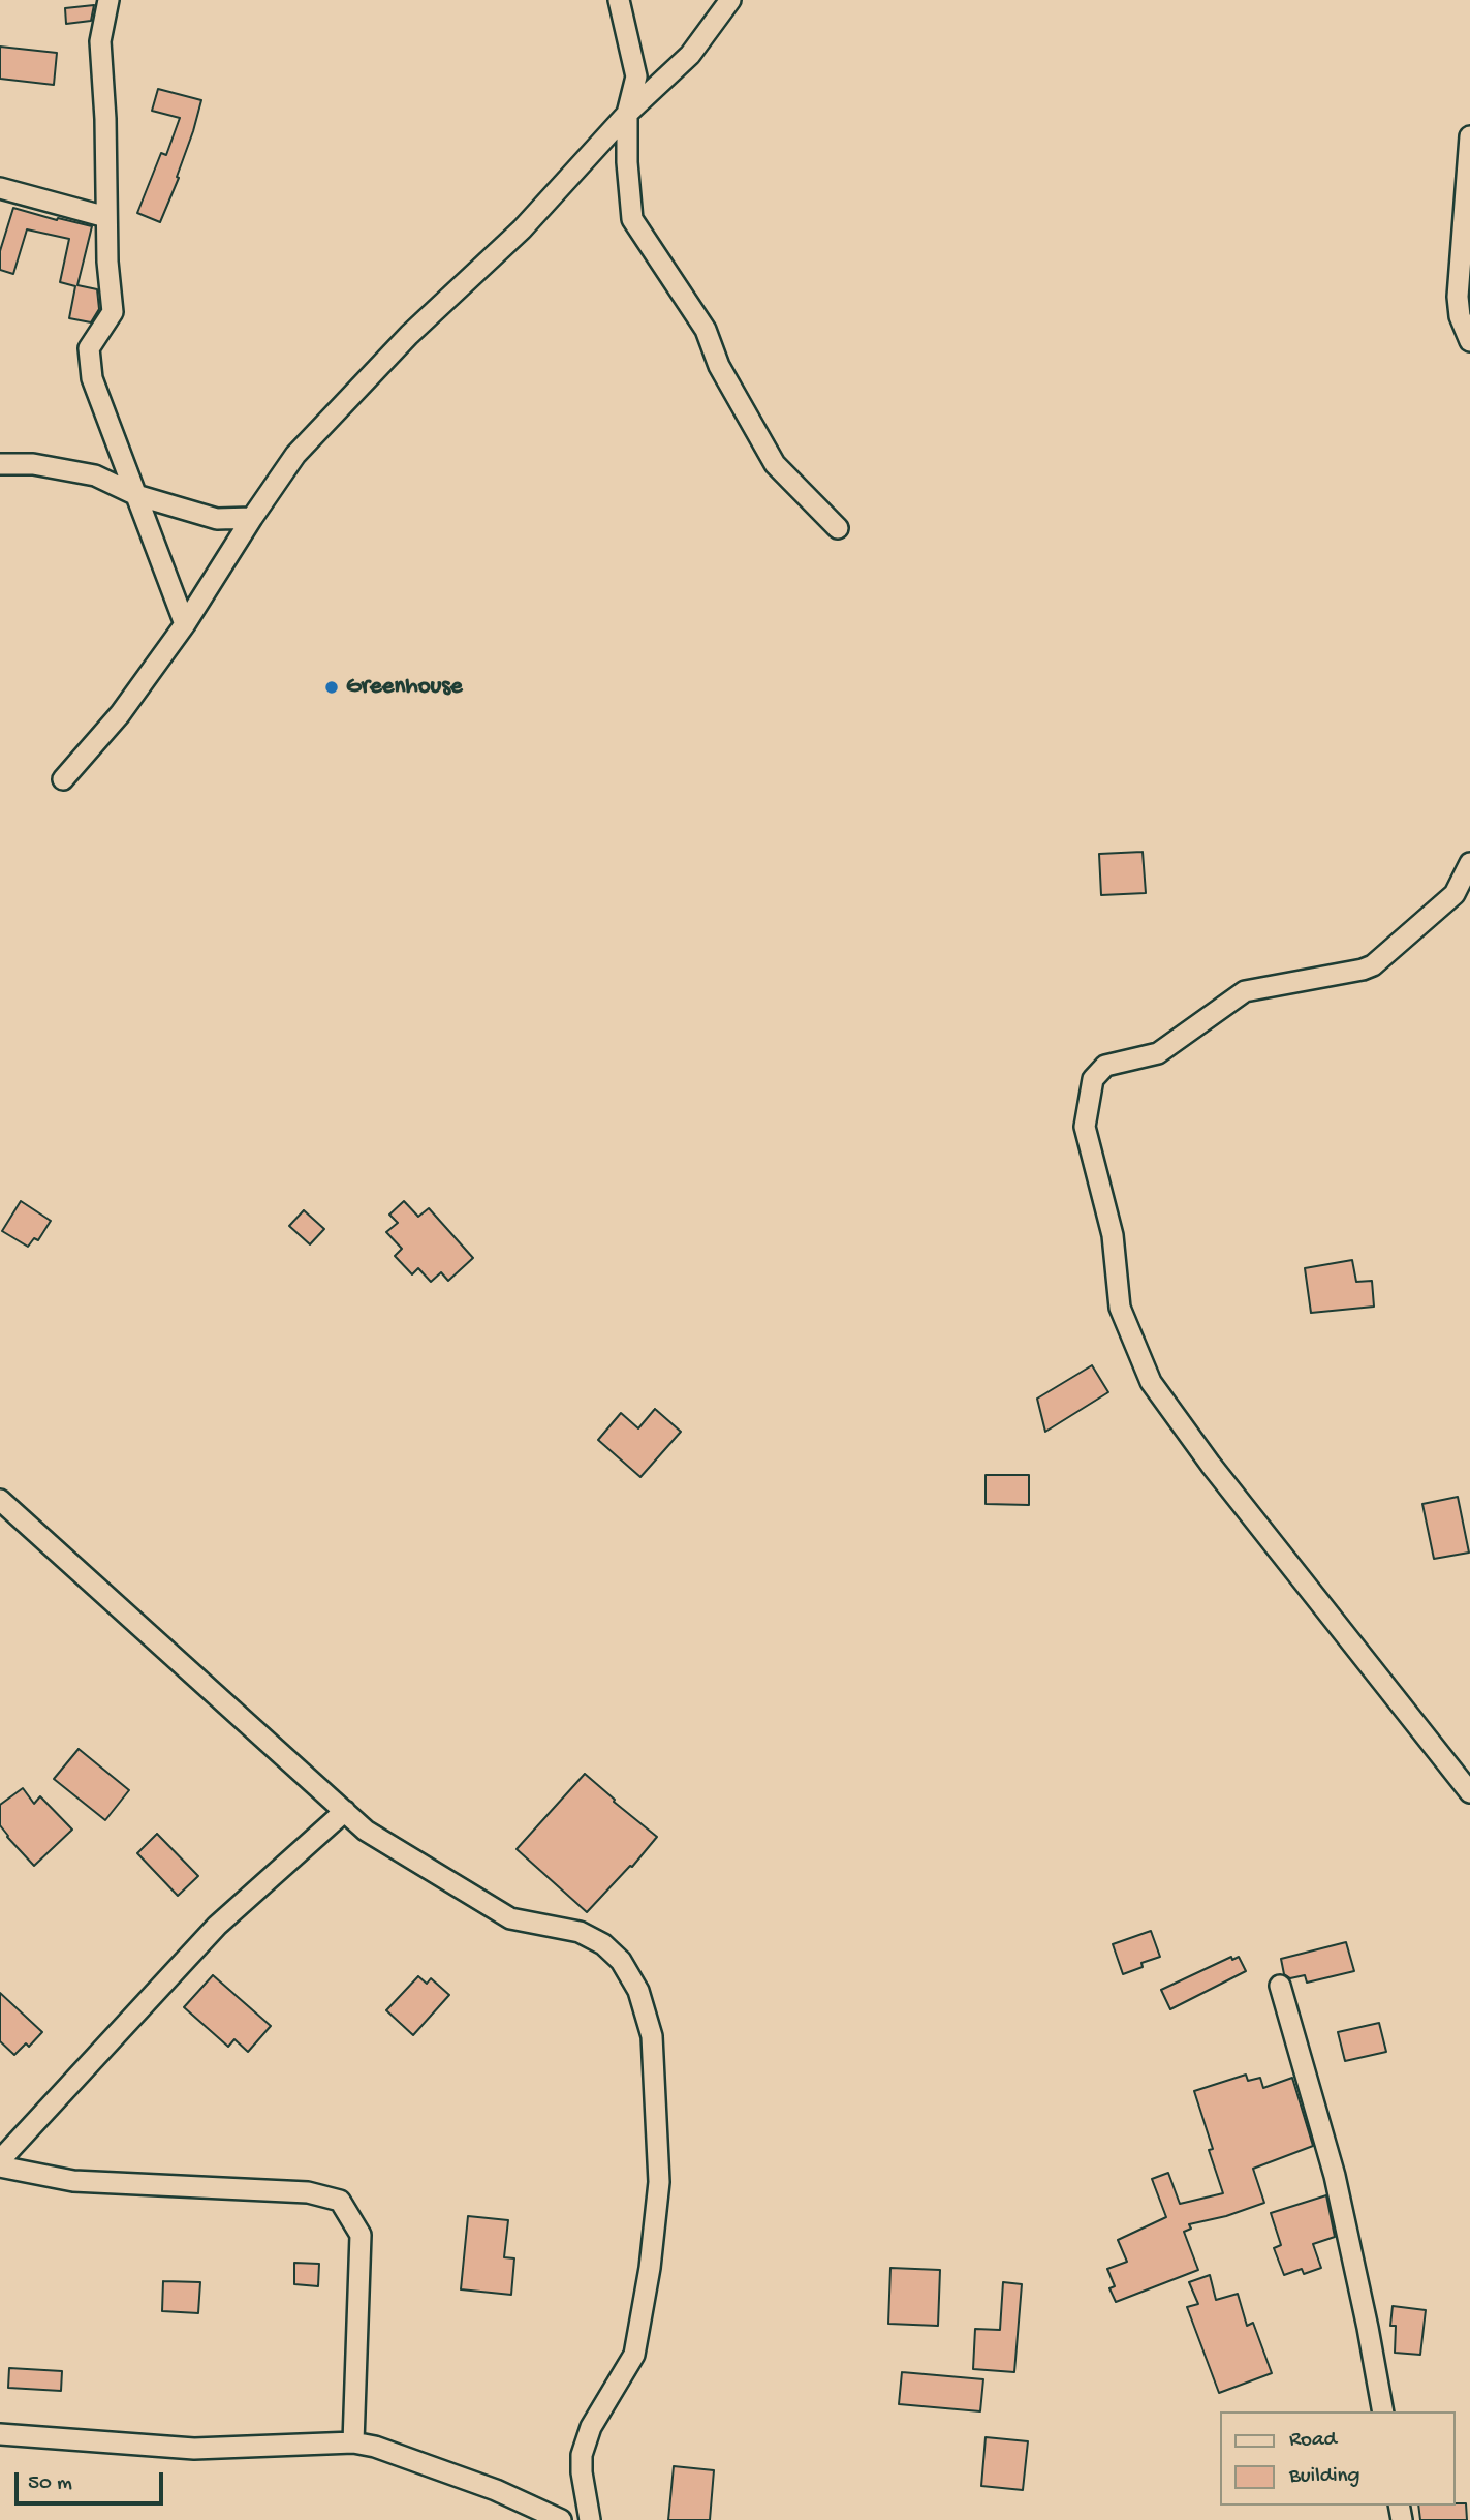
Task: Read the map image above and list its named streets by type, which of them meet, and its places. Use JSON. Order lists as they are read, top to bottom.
{
  "places": ["Greenhouse"],
  "legend": ["Road", "Building"],
  "scale_bar": "50 m"
}
